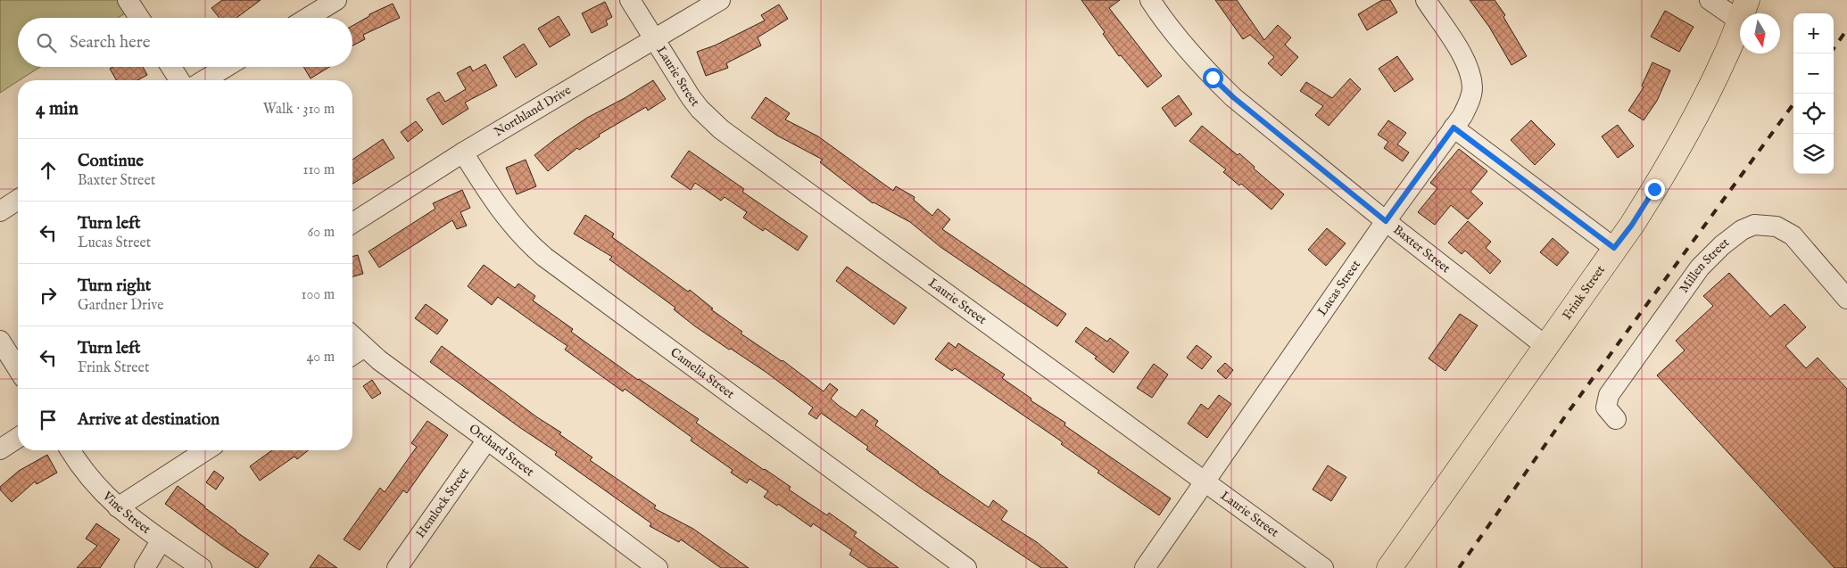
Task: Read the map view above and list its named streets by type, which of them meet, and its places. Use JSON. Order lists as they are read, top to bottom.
{
  "streets": {
    "main road": ["Frink Street"],
    "street": [
      "Laurie Street",
      "Northland Drive",
      "Baxter Street",
      "Millen Street",
      "Lucas Street",
      "Camelia Street",
      "Orchard Street",
      "Hemlock Street",
      "Vine Street"
    ]
  },
  "crossings": [
    ["Laurie Street", "Northland Drive"],
    ["Laurie Street", "Lucas Street"],
    ["Northland Drive", "Camelia Street"],
    ["Baxter Street", "Lucas Street"],
    ["Baxter Street", "Frink Street"],
    ["Orchard Street", "Hemlock Street"]
  ],
  "north": "bottom",
  "page": {
    "map_buttons": ["+", "−"],
    "search": "Search here",
    "heading": ["4 min", "Walk · 310 m"],
    "list": [
      ["Continue", "Baxter Street", "110 m"],
      ["Turn left", "Lucas Street", "60 m"],
      ["Turn right", "Gardner Drive", "100 m"],
      ["Turn left", "Frink Street", "40 m"],
      "Arrive at destination"
    ]
  }
}
